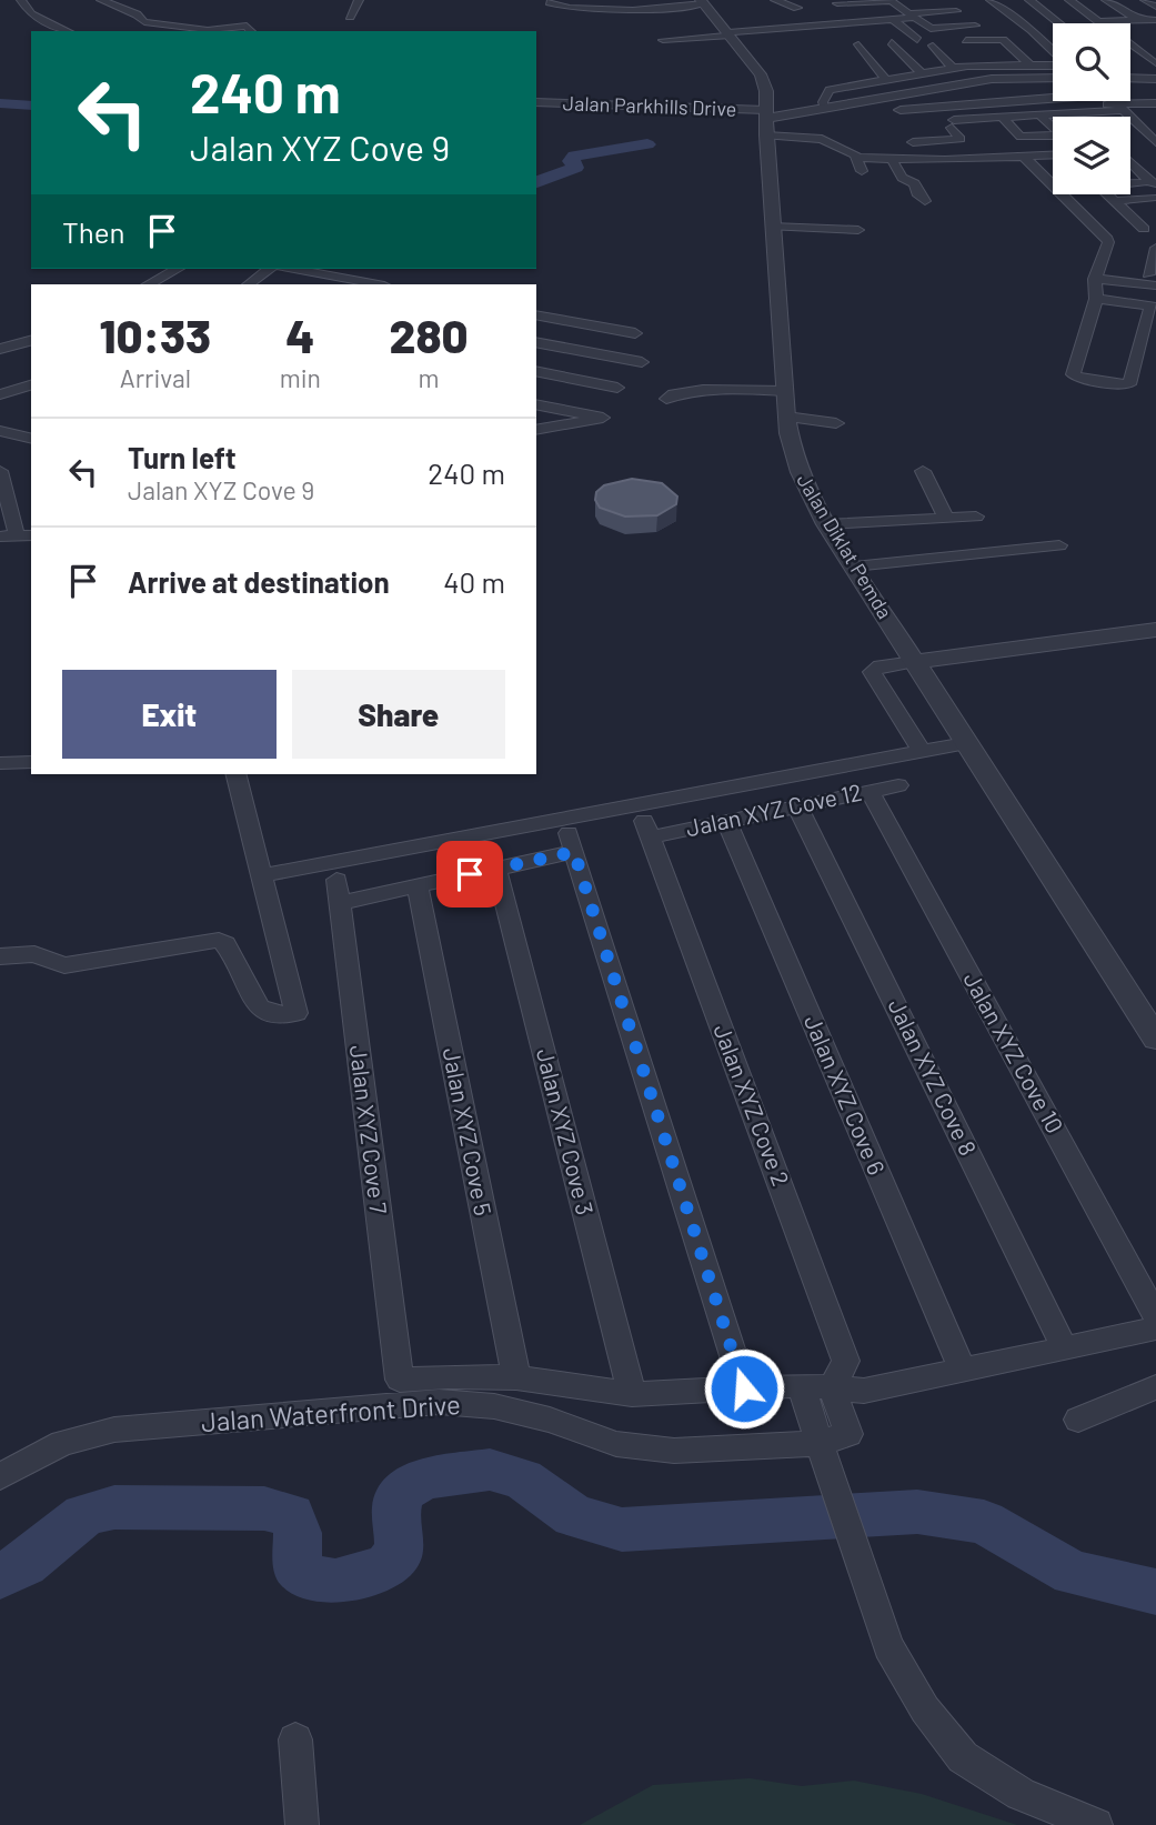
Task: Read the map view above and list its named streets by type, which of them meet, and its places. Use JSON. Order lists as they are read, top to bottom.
{
  "streets": {
    "street": [
      "Jalan Parkhills Drive",
      "Jalan Diklat Pemda",
      "Jalan XYZ Cove 12",
      "Jalan XYZ Cove 10",
      "Jalan XYZ Cove 8",
      "Jalan XYZ Cove 6",
      "Jalan XYZ Cove 2",
      "Jalan XYZ Cove 7",
      "Jalan XYZ Cove 5",
      "Jalan XYZ Cove 3",
      "Jalan Waterfront Drive"
    ]
  },
  "crossings": [
    ["Jalan Parkhills Drive", "Jalan Diklat Pemda"],
    ["Jalan XYZ Cove 12", "Jalan XYZ Cove 10"],
    ["Jalan XYZ Cove 12", "Jalan XYZ Cove 8"],
    ["Jalan XYZ Cove 12", "Jalan XYZ Cove 6"],
    ["Jalan XYZ Cove 12", "Jalan XYZ Cove 2"],
    ["Jalan XYZ Cove 7", "Jalan XYZ Cove 5"]
  ],
  "page": {
    "turn": ["240 m", "Jalan XYZ Cove 9"],
    "then": "Then",
    "eta": [
      "10:33",
      "Arrival",
      "4",
      "min",
      "280",
      "m"
    ],
    "list": [
      {
        "name": "Turn left",
        "note": "Jalan XYZ Cove 9",
        "value": "240 m"
      },
      {
        "name": "Arrive at destination",
        "value": "40 m"
      }
    ],
    "buttons": ["Exit", "Share"]
  }
}
